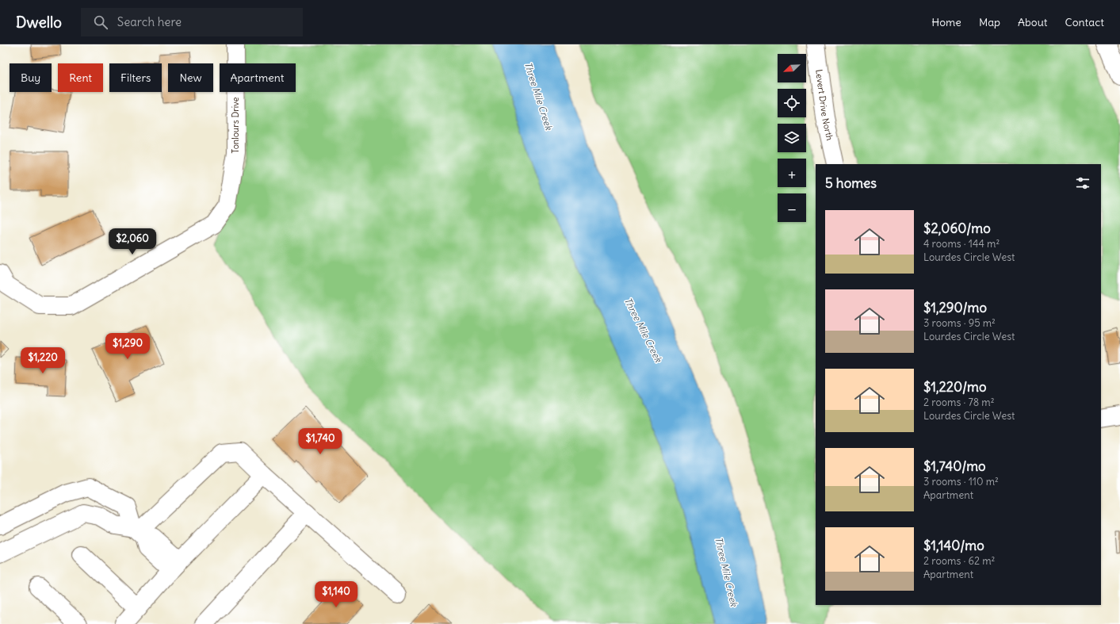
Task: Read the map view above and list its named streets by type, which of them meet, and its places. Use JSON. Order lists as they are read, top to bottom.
{
  "streets": {
    "street": ["Levert Drive North", "Tonlours Drive"]
  },
  "water": ["Three Mile Creek"],
  "north": "bottom left",
  "page": {
    "header": "Dwello",
    "search": "Search here",
    "nav": [
      "Home",
      "Map",
      "About",
      "Contact"
    ],
    "map_buttons": ["+", "−"],
    "chip": [
      "Buy",
      "Rent",
      "Filters",
      "New",
      "Apartment"
    ],
    "heading": "5 homes",
    "list": [
      {
        "name": "$2,060/mo",
        "note": "4 rooms · 144 m² · Lourdes Circle West"
      },
      {
        "name": "$1,290/mo",
        "note": "3 rooms · 95 m² · Lourdes Circle West"
      },
      {
        "name": "$1,220/mo",
        "note": "2 rooms · 78 m² · Lourdes Circle West"
      },
      {
        "name": "$1,740/mo",
        "note": "3 rooms · 110 m² · Apartment"
      },
      {
        "name": "$1,140/mo",
        "note": "2 rooms · 62 m² · Apartment"
      }
    ],
    "price": [
      "$2,060",
      "$1,290",
      "$1,220",
      "$1,740",
      "$1,140"
    ]
  }
}
